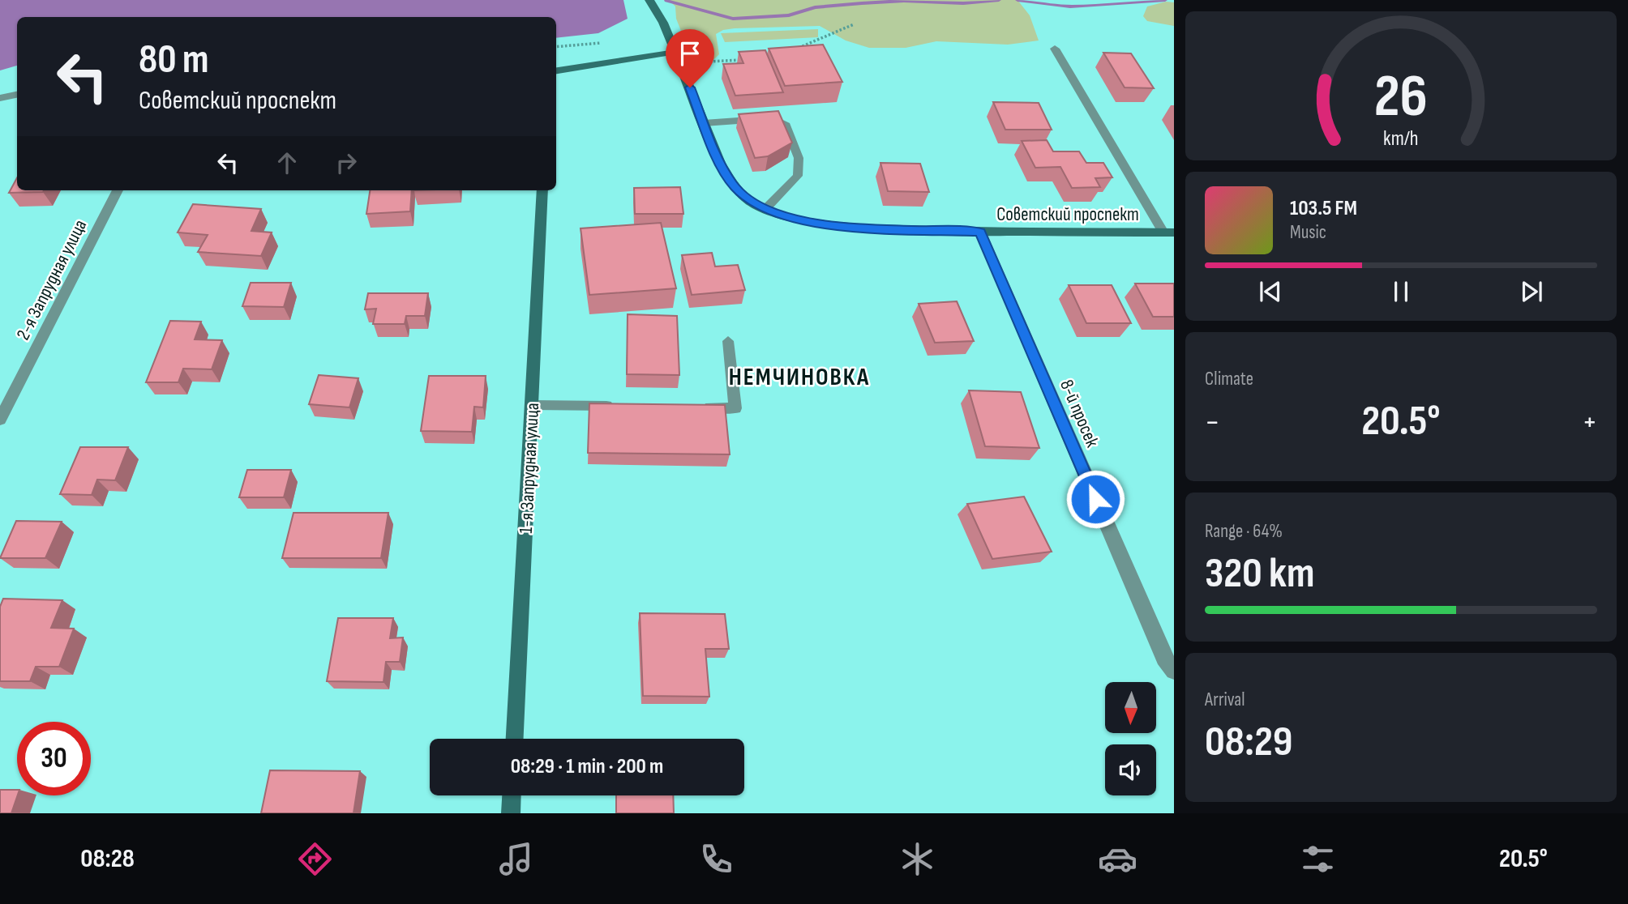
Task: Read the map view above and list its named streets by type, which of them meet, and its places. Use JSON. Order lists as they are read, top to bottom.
{
  "streets": {
    "street": [
      "Советский проспект",
      "2-я Запрудная улица",
      "8-й просек",
      "1-я Запрудная улица"
    ]
  },
  "crossings": [
    ["Советский проспект", "8-й просек"]
  ],
  "districts": ["НЕМЧИНОВКА"],
  "north": "bottom",
  "page": {
    "turn": ["80 m", "Советский проспект"],
    "song": ["103.5 FM", "Music"],
    "tile": [
      "Climate",
      ["Range · 64%", "320 km"],
      ["Arrival", "08:29"]
    ],
    "heat": ["−", "20.5°", "+"],
    "limit": "30",
    "trip": "08:29 · 1 min · 200 m",
    "tabs": ["08:28", "20.5°"],
    "gauge": ["26", "km/h"]
  }
}
